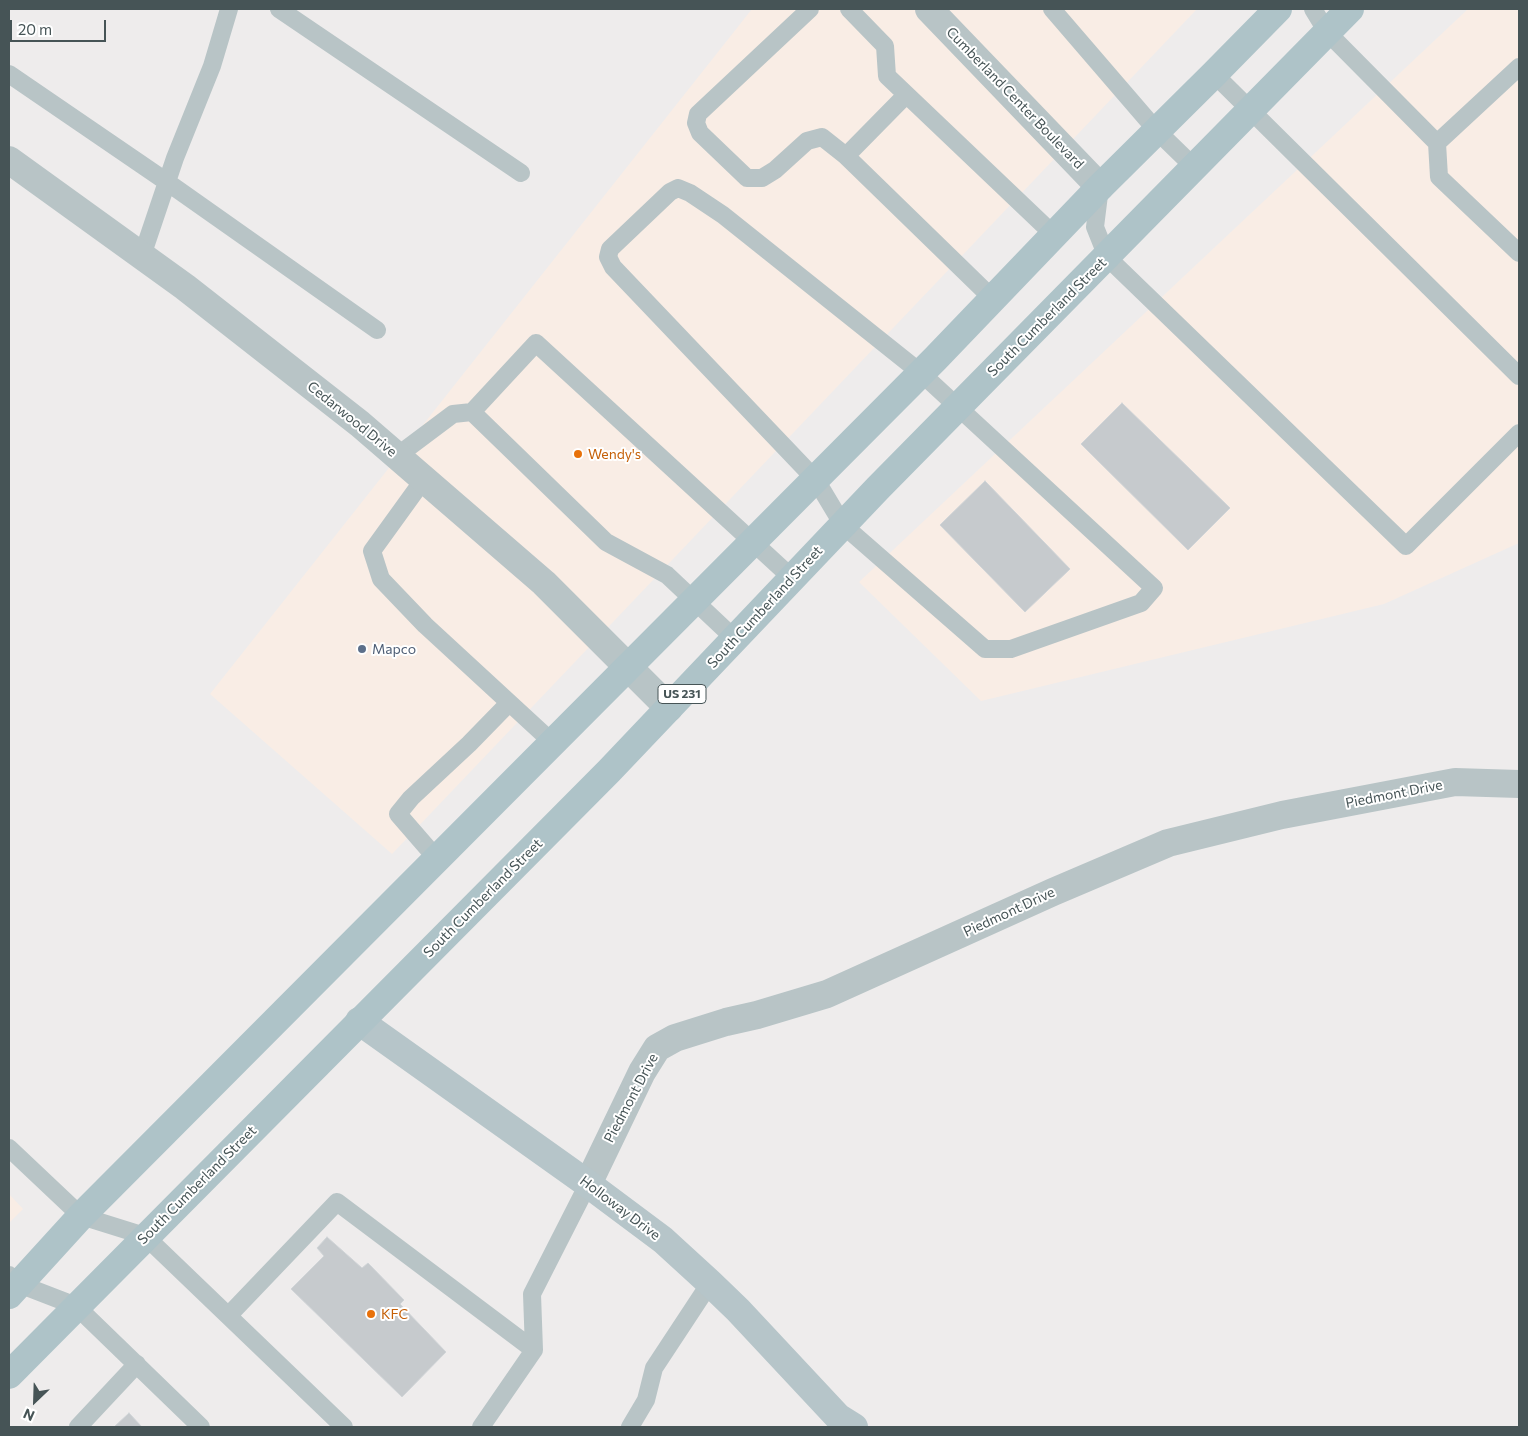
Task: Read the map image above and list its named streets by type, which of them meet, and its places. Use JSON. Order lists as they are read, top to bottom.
{
  "streets": {
    "main road": ["South Cumberland Street", "US 231"],
    "street": [
      "Cumberland Center Boulevard",
      "Cedarwood Drive",
      "Piedmont Drive",
      "Holloway Drive"
    ]
  },
  "crossings": [
    ["South Cumberland Street", "Cedarwood Drive"],
    ["South Cumberland Street", "Holloway Drive"],
    ["Piedmont Drive", "Holloway Drive"]
  ],
  "places": ["Wendy's", "Mapco", "KFC"],
  "scale_bar": "20 m",
  "north": "bottom left"
}
